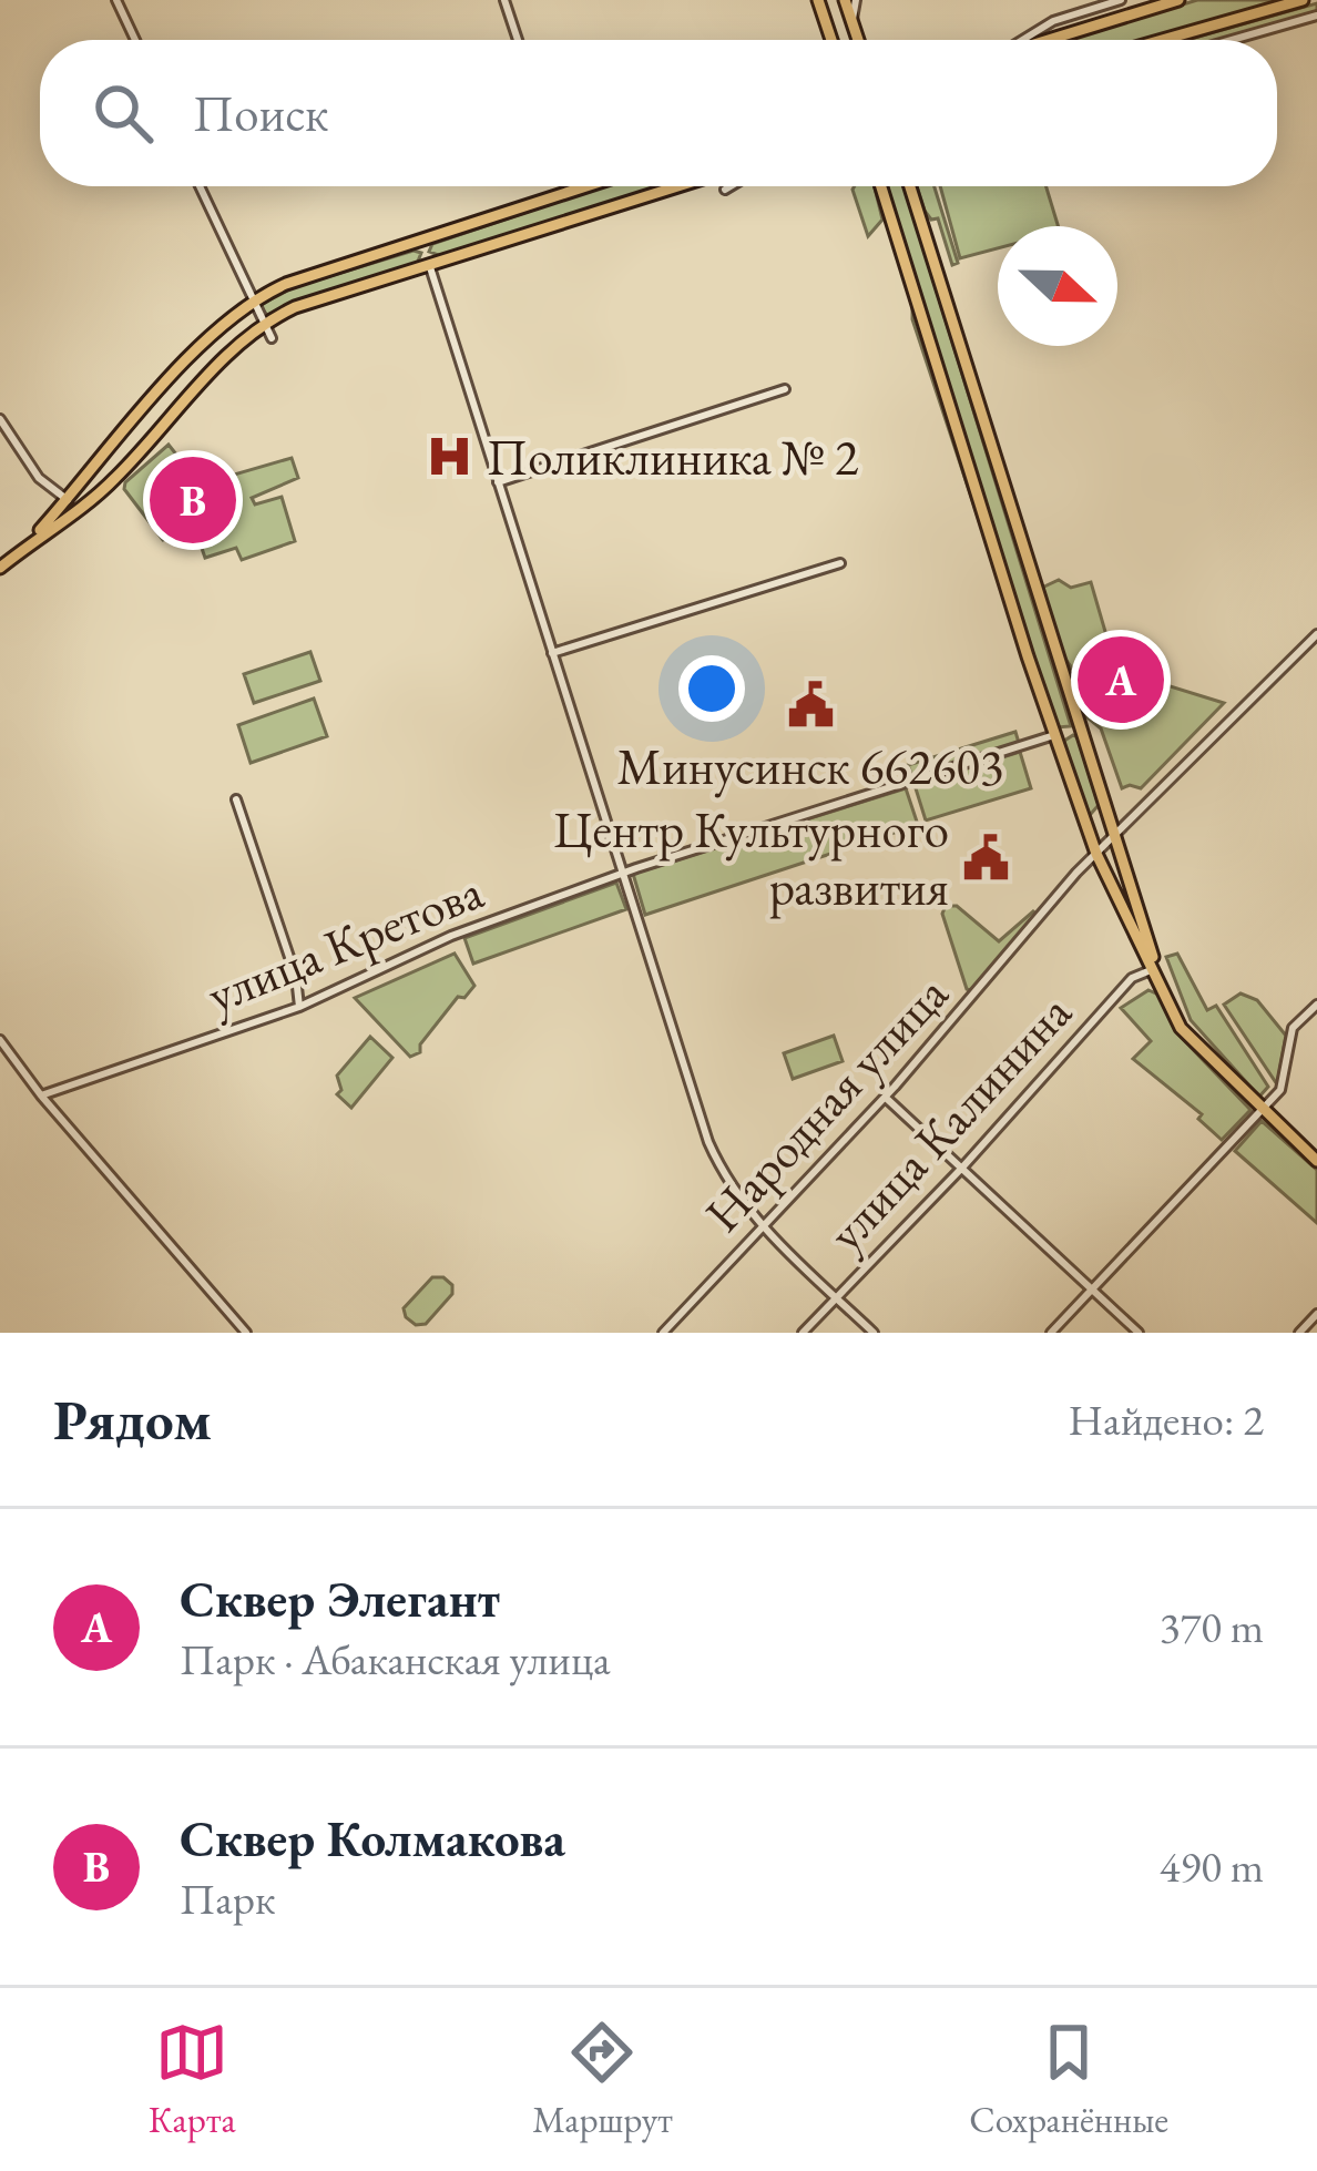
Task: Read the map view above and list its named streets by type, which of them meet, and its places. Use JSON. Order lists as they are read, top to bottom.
{
  "streets": {
    "street": ["улица Кретова", "Народная улица", "улица Калинина"]
  },
  "places": {
    "hospital": ["Поликлиника № 2"],
    "public building": ["Минусинск 662603", "Центр Культурного развития"]
  },
  "north": "right",
  "page": {
    "search": "Поиск",
    "pins": ["B", "A"],
    "heading": ["Рядом", "Найдено: 2"],
    "list": [
      {
        "mark": "A",
        "name": "Сквер Элегант",
        "note": "Парк · Абаканская улица",
        "value": "370 m"
      },
      {
        "mark": "B",
        "name": "Сквер Колмакова",
        "note": "Парк",
        "value": "490 m"
      }
    ],
    "nav": ["Карта", "Маршрут", "Сохранённые"]
  }
}
